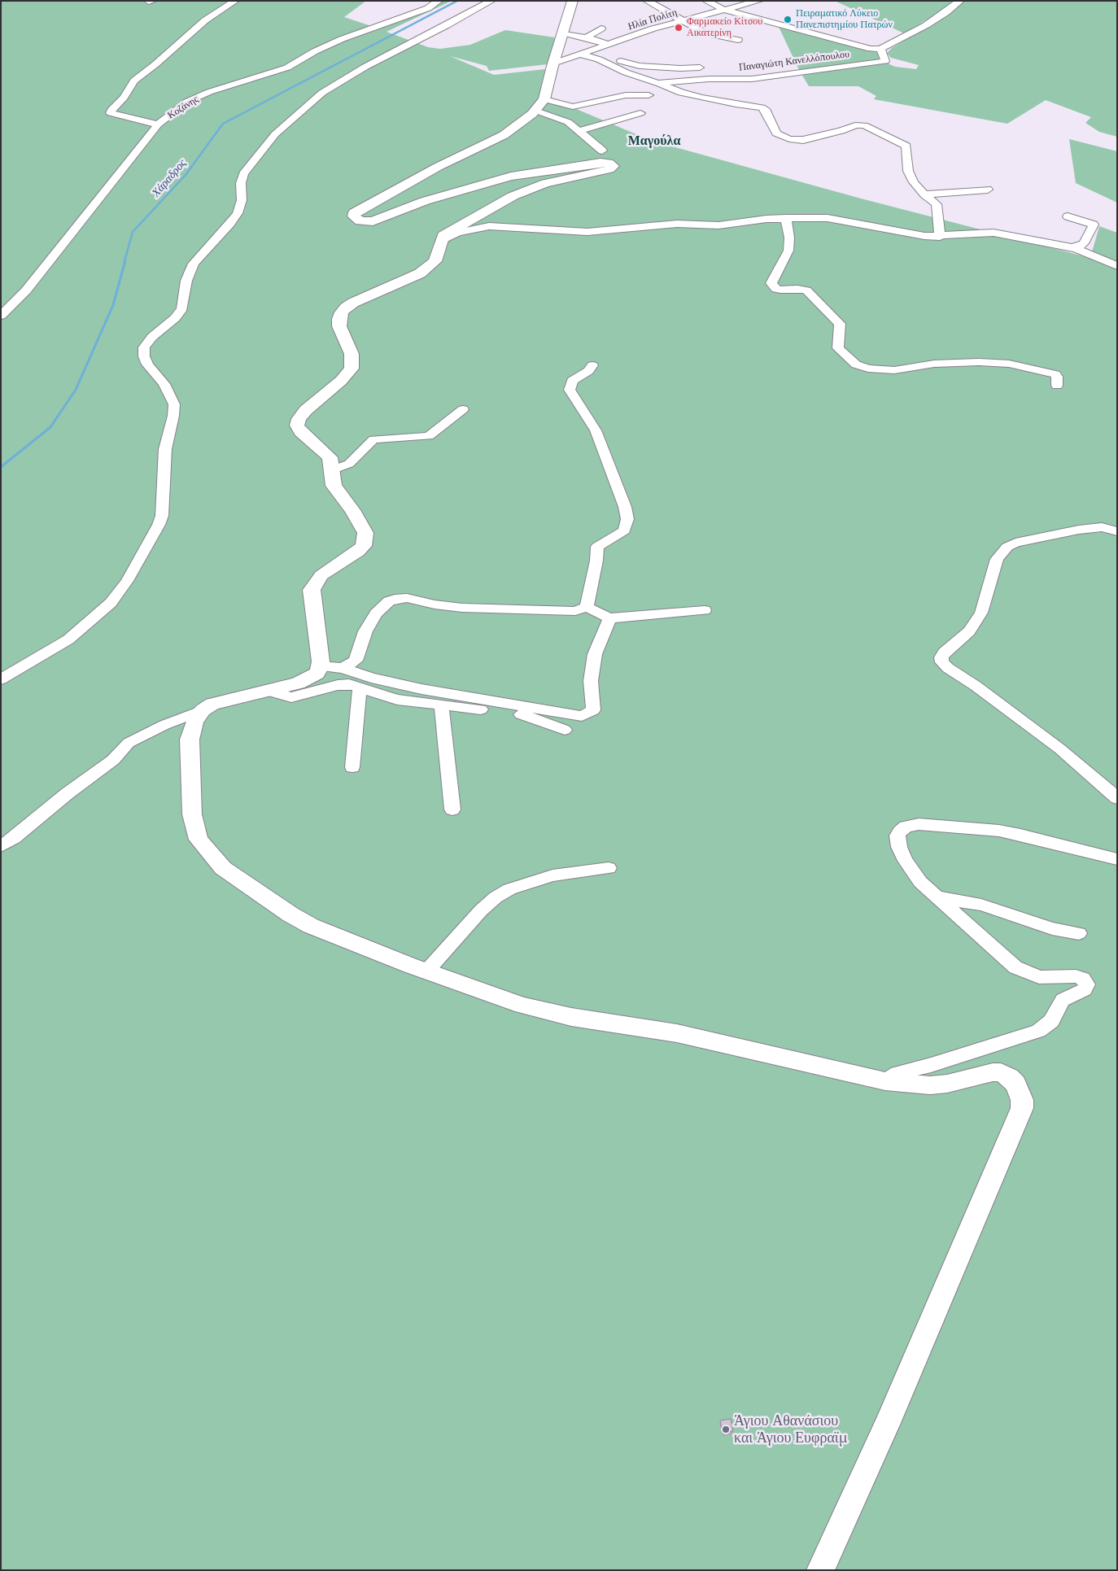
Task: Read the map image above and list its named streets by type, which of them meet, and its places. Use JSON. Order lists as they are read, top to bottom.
{
  "streets": {
    "street": ["Ηλία Πολίτη", "Παναγιώτη Κανελλόπουλου", "Κοζάνης"]
  },
  "crossings": [
    ["Ηλία Πολίτη", "Παναγιώτη Κανελλόπουλου"]
  ],
  "districts": ["Μαγούλα"],
  "water": ["Χάραδρος"],
  "places": ["Πειραματικό Λύκειο Πανεπιστημίου Πατρών", "Φαρμακείο Κίτσου Αικατερίνη", "Άγιου Αθανάσιου και Άγιου Ευφραϊμ"]
}
